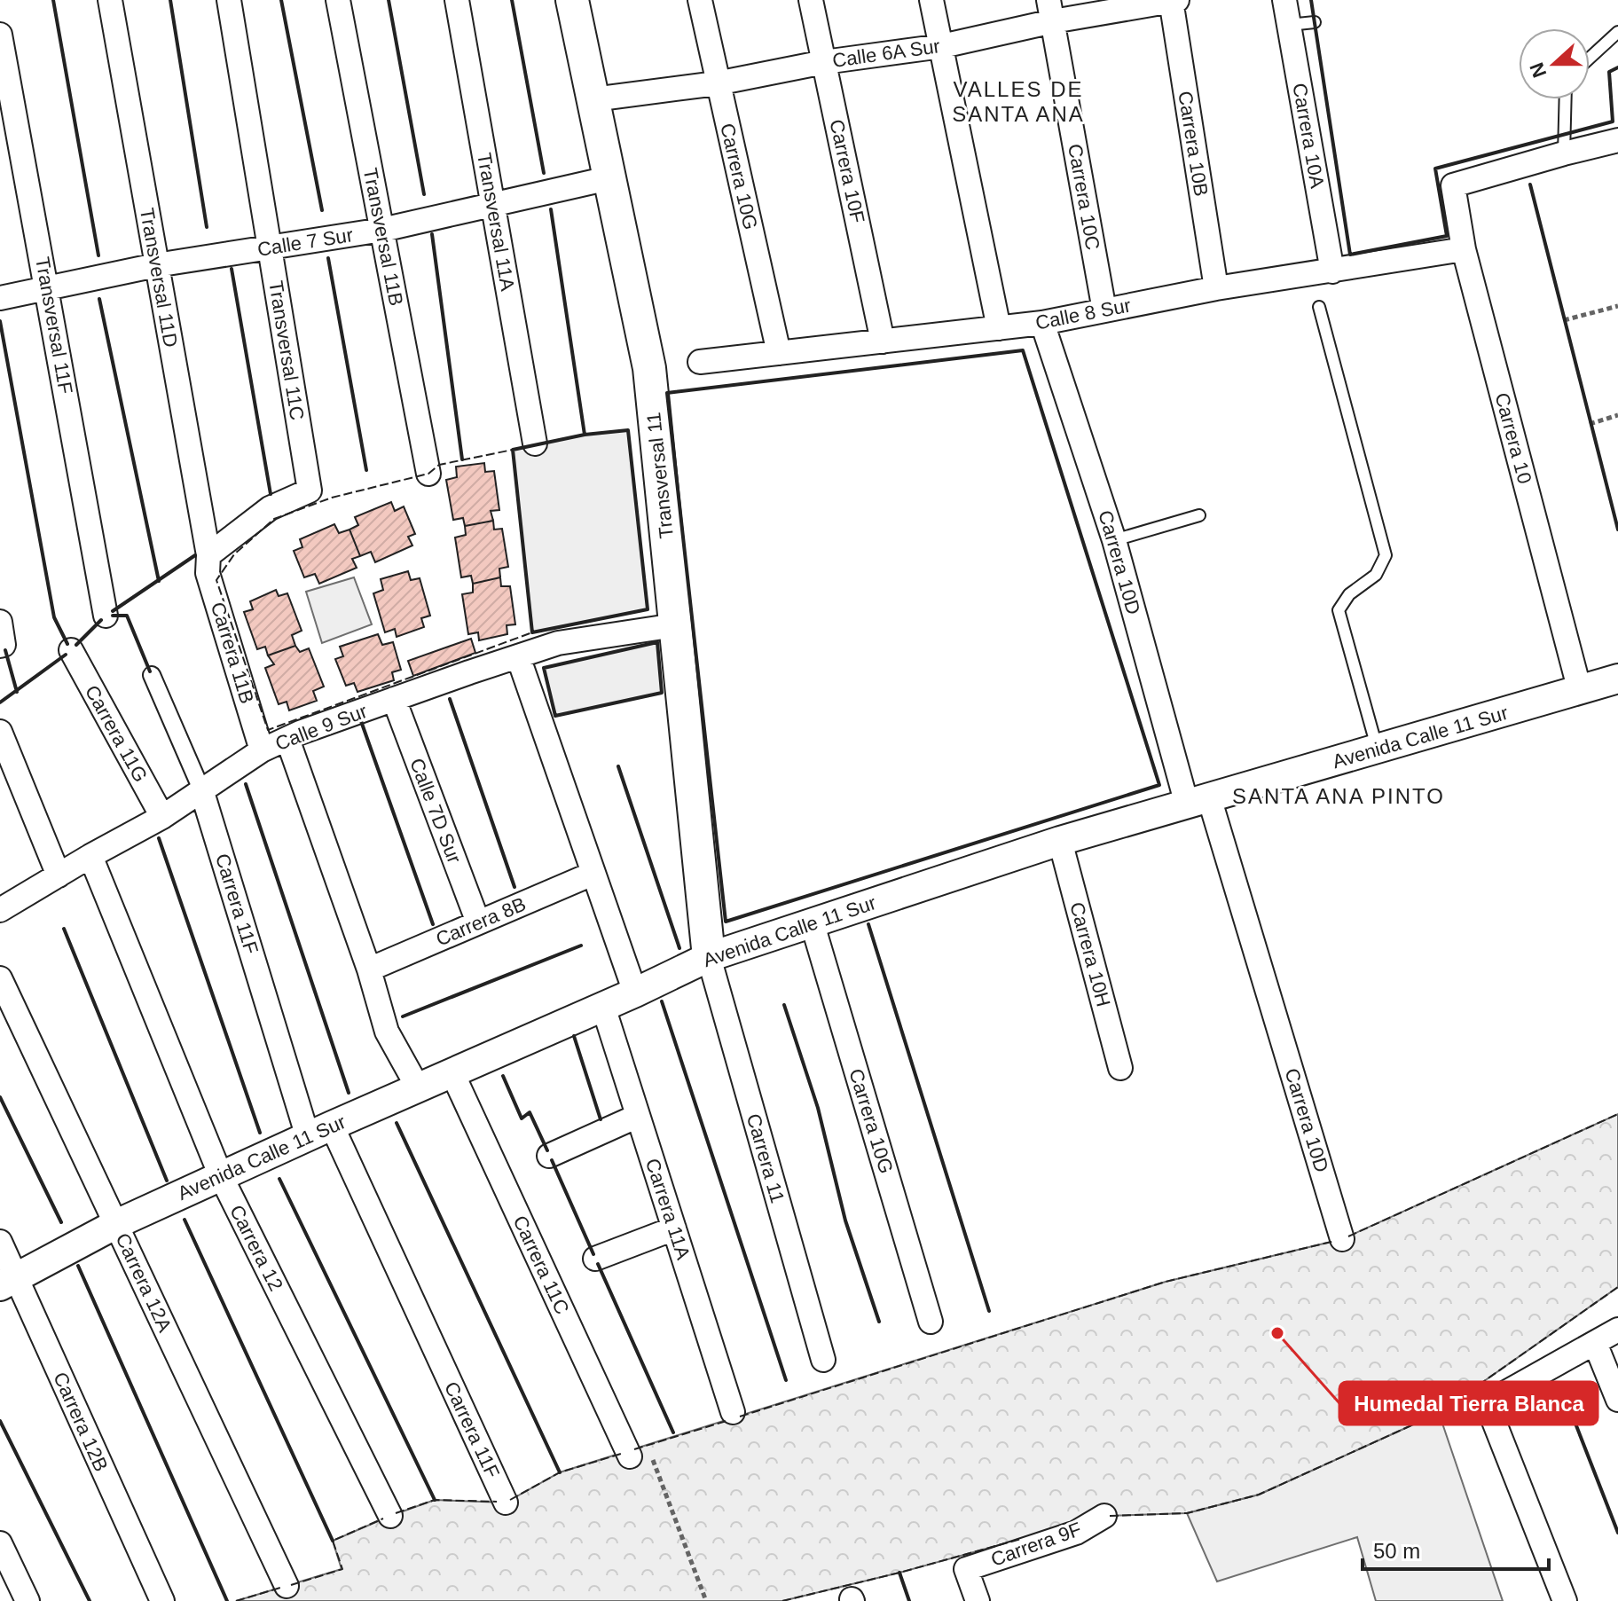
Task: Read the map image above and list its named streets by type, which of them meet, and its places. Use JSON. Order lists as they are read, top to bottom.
{
  "streets": {
    "main road": ["Transversal 11"],
    "street": [
      "Calle 6A Sur",
      "Carrera 10A",
      "Carrera 10B",
      "Carrera 10F",
      "Carrera 10G",
      "Carrera 10C",
      "Transversal 11A",
      "Transversal 11B",
      "Calle 7 Sur",
      "Transversal 11D",
      "Calle 8 Sur",
      "Transversal 11F",
      "Transversal 11C",
      "Carrera 10",
      "Carrera 10D",
      "Carrera 11B",
      "Calle 9 Sur",
      "Carrera 11G",
      "Avenida Calle 11 Sur",
      "Calle 7D Sur",
      "Carrera 11F",
      "Carrera 8B",
      "Carrera 10H",
      "Carrera 11",
      "Carrera 11A",
      "Carrera 12",
      "Carrera 11C",
      "Carrera 12A",
      "Carrera 12B",
      "Carrera 9F"
    ]
  },
  "crossings": [
    ["Calle 6A Sur", "Carrera 10B"],
    ["Calle 6A Sur", "Carrera 10F"],
    ["Calle 6A Sur", "Carrera 10G"],
    ["Calle 6A Sur", "Carrera 10C"],
    ["Calle 6A Sur", "Transversal 11"],
    ["Carrera 10A", "Calle 8 Sur"],
    ["Carrera 10B", "Calle 8 Sur"],
    ["Carrera 10F", "Calle 8 Sur"],
    ["Carrera 10G", "Calle 8 Sur"],
    ["Carrera 10G", "Avenida Calle 11 Sur"],
    ["Carrera 10C", "Calle 8 Sur"],
    ["Transversal 11A", "Calle 7 Sur"],
    ["Transversal 11B", "Calle 7 Sur"],
    ["Calle 7 Sur", "Transversal 11D"],
    ["Calle 7 Sur", "Transversal 11F"],
    ["Calle 7 Sur", "Transversal 11C"],
    ["Calle 7 Sur", "Transversal 11"],
    ["Transversal 11D", "Transversal 11C"],
    ["Transversal 11D", "Carrera 11B"],
    ["Calle 8 Sur", "Carrera 10"],
    ["Calle 8 Sur", "Carrera 10D"],
    ["Transversal 11C", "Carrera 11B"],
    ["Carrera 10", "Avenida Calle 11 Sur"],
    ["Transversal 11", "Calle 9 Sur"],
    ["Transversal 11", "Avenida Calle 11 Sur"],
    ["Transversal 11", "Carrera 11"],
    ["Carrera 10D", "Avenida Calle 11 Sur"],
    ["Carrera 11B", "Calle 9 Sur"],
    ["Calle 9 Sur", "Carrera 11G"],
    ["Calle 9 Sur", "Calle 7D Sur"],
    ["Calle 9 Sur", "Carrera 11F"],
    ["Calle 9 Sur", "Carrera 12"],
    ["Avenida Calle 11 Sur", "Carrera 11F"],
    ["Avenida Calle 11 Sur", "Carrera 10H"],
    ["Avenida Calle 11 Sur", "Carrera 11"],
    ["Avenida Calle 11 Sur", "Carrera 11A"],
    ["Avenida Calle 11 Sur", "Carrera 12"],
    ["Avenida Calle 11 Sur", "Carrera 11C"],
    ["Avenida Calle 11 Sur", "Carrera 12A"],
    ["Avenida Calle 11 Sur", "Carrera 12B"],
    ["Calle 7D Sur", "Carrera 8B"]
  ],
  "districts": ["VALLES DE SANTA ANA", "SANTA ANA PINTO"],
  "places": ["Humedal Tierra Blanca"],
  "scale_bar": "50 m",
  "north": "left"
}
